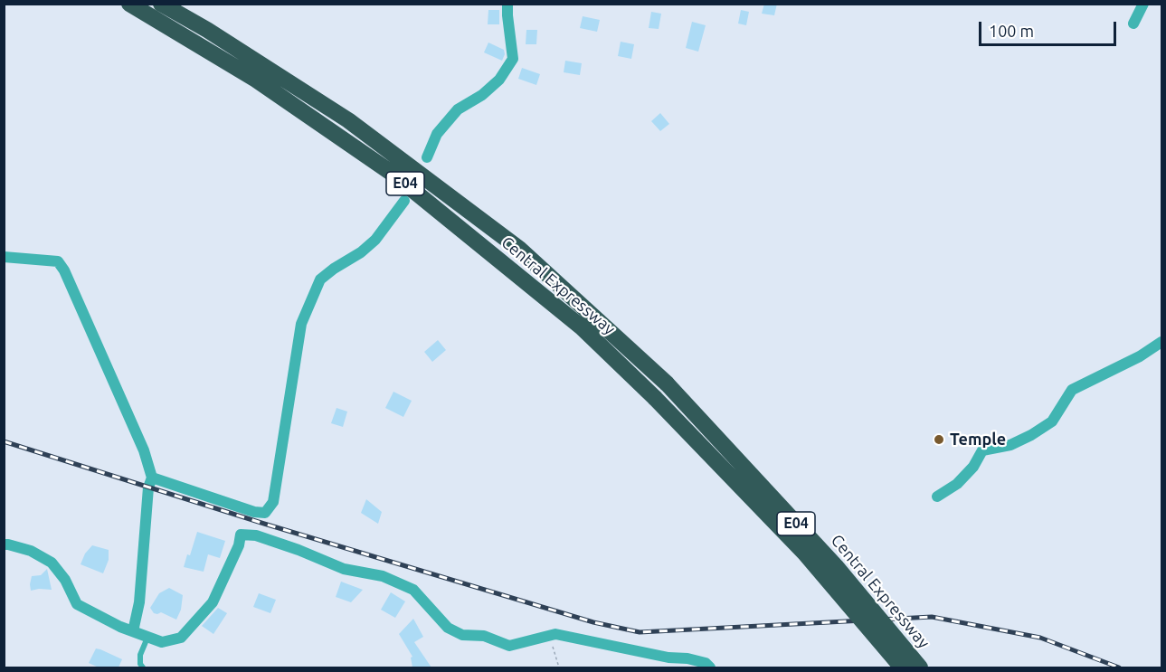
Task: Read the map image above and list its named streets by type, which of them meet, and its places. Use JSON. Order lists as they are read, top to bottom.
{
  "streets": {
    "highway": ["E04", "Central Expressway"]
  },
  "places": ["Temple"],
  "scale_bar": "100 m"
}
